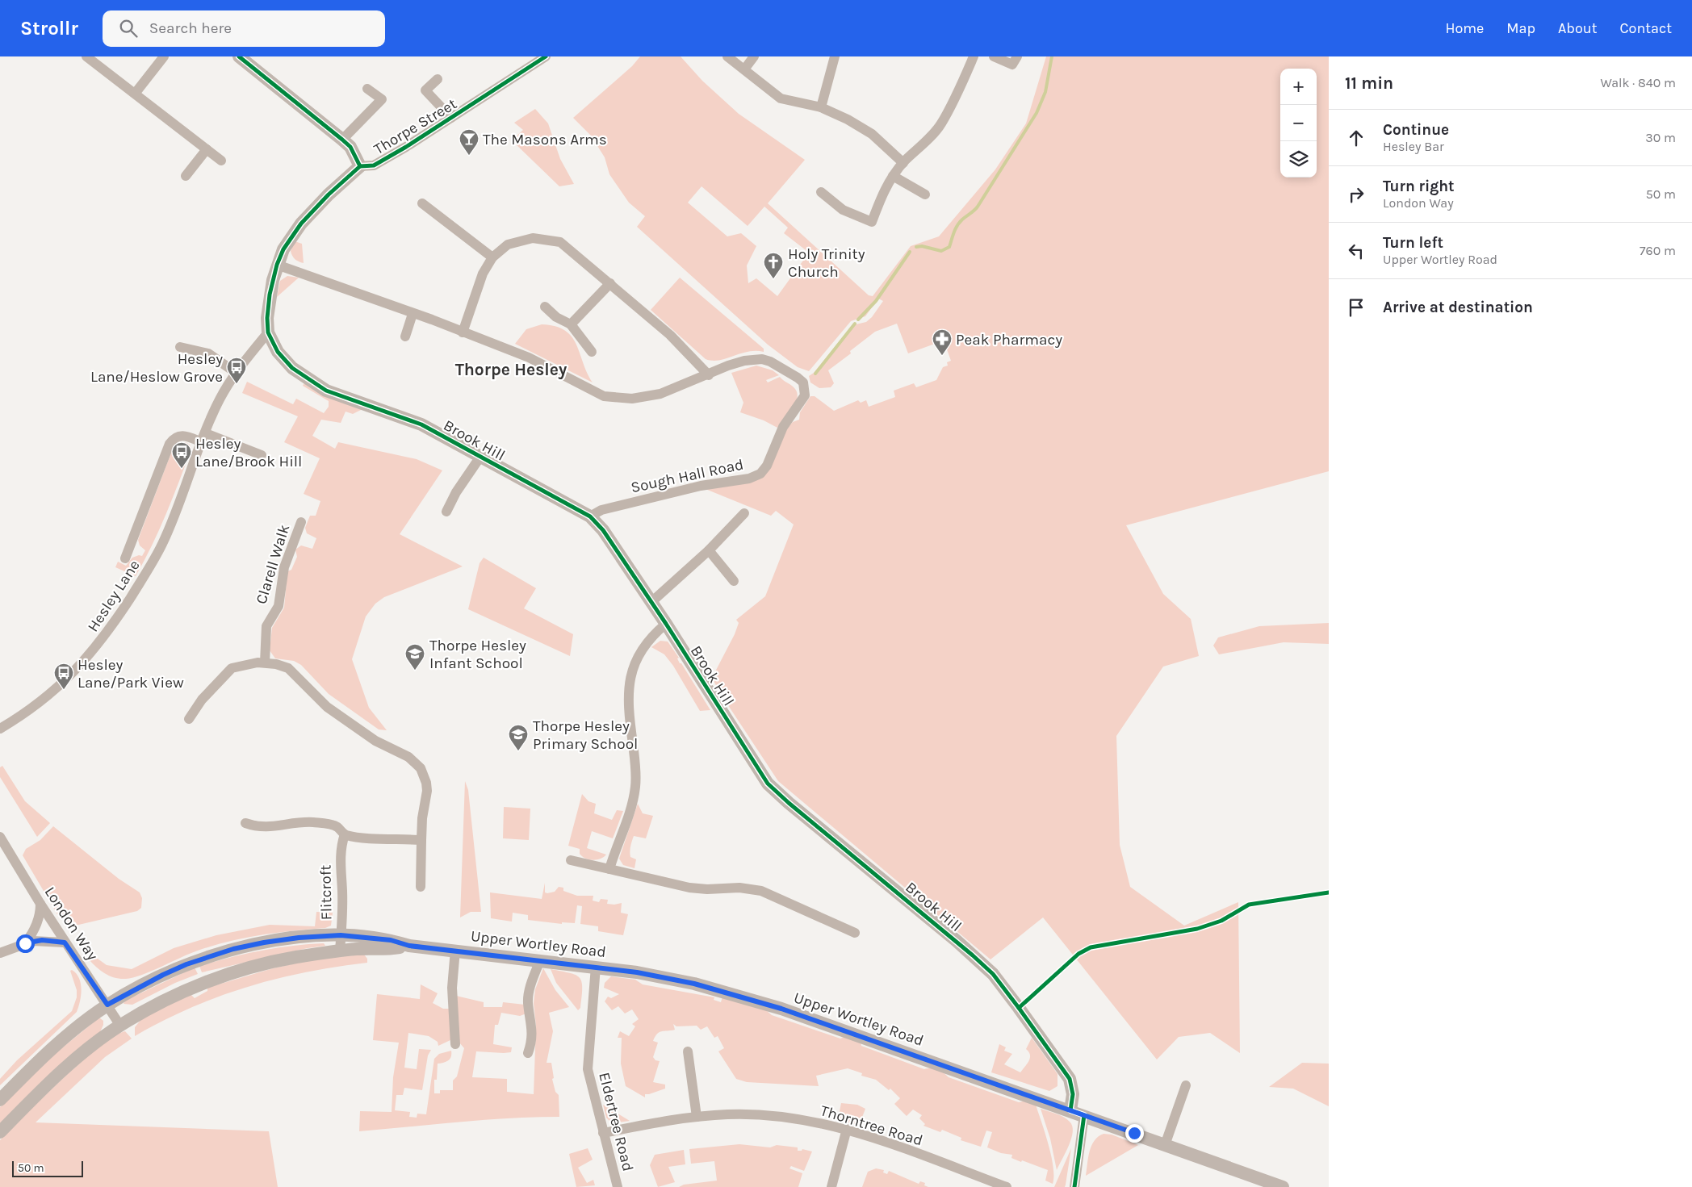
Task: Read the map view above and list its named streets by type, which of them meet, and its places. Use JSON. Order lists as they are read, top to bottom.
{
  "streets": {
    "main road": ["Thorpe Street", "Brook Hill", "Upper Wortley Road"],
    "street": [
      "Sough Hall Road",
      "Clarell Walk",
      "Hesley Lane",
      "Flitcroft",
      "London Way",
      "Eldertree Road",
      "Thorntree Road"
    ]
  },
  "crossings": [
    ["Thorpe Street", "Brook Hill"],
    ["Thorpe Street", "Hesley Lane"],
    ["Brook Hill", "Sough Hall Road"],
    ["Brook Hill", "Hesley Lane"],
    ["Brook Hill", "Upper Wortley Road"],
    ["Flitcroft", "Upper Wortley Road"],
    ["London Way", "Upper Wortley Road"],
    ["Upper Wortley Road", "Eldertree Road"],
    ["Eldertree Road", "Thorntree Road"]
  ],
  "districts": ["Thorpe Hesley"],
  "places": {
    "bar": ["The Masons Arms"],
    "church": ["Holy Trinity Church"],
    "pharmacy": ["Peak Pharmacy"],
    "bus stop": ["Hesley Lane/Heslow Grove", "Hesley Lane/Brook Hill", "Hesley Lane/Park View"],
    "school or university": ["Thorpe Hesley Infant School", "Thorpe Hesley Primary School"]
  },
  "scale_bar": "50 m",
  "page": {
    "header": "Strollr",
    "search": "Search here",
    "nav": [
      "Home",
      "Map",
      "About",
      "Contact"
    ],
    "heading": ["11 min", "Walk · 840 m"],
    "map_buttons": ["+", "−"],
    "list": [
      ["Continue", "Hesley Bar", "30 m"],
      ["Turn right", "London Way", "50 m"],
      ["Turn left", "Upper Wortley Road", "760 m"],
      "Arrive at destination"
    ],
    "scale": "50 m"
  }
}
